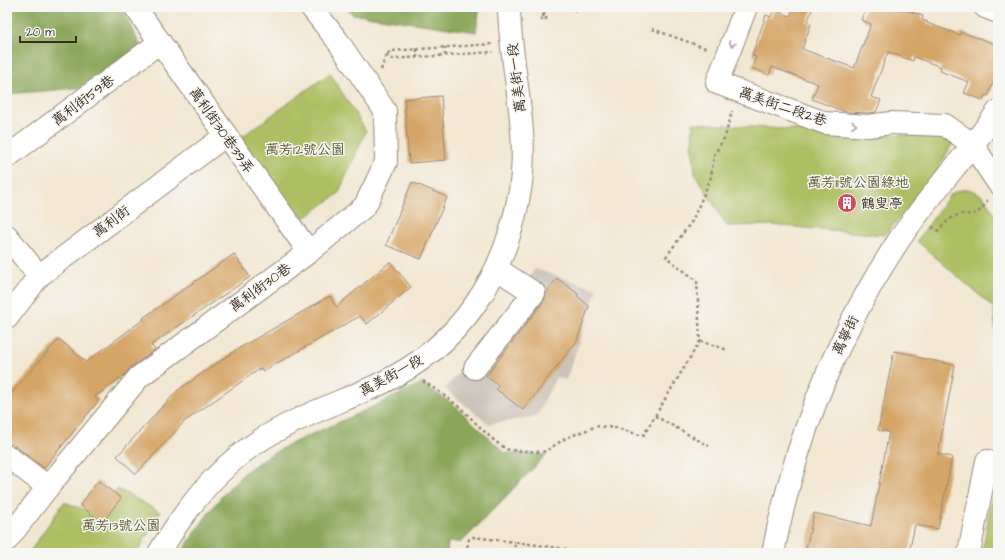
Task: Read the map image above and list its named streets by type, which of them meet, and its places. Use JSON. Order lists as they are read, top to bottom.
{
  "streets": {
    "street": [
      "萬美街一段",
      "萬利街59巷",
      "萬美街二段2巷",
      "萬利街30巷39弄",
      "萬利街",
      "萬利街30巷",
      "萬寧街"
    ]
  },
  "crossings": [
    ["萬利街59巷", "萬利街30巷39弄"],
    ["萬美街二段2巷", "萬寧街"],
    ["萬利街30巷39弄", "萬利街"],
    ["萬利街30巷39弄", "萬利街30巷"]
  ],
  "one_way": ["萬美街二段2巷"],
  "parks": ["萬芳12號公園", "萬芳11號公園綠地", "萬芳13號公園"],
  "places": {
    "building": ["鶴叟亭"]
  },
  "scale_bar": "20 m"
}
